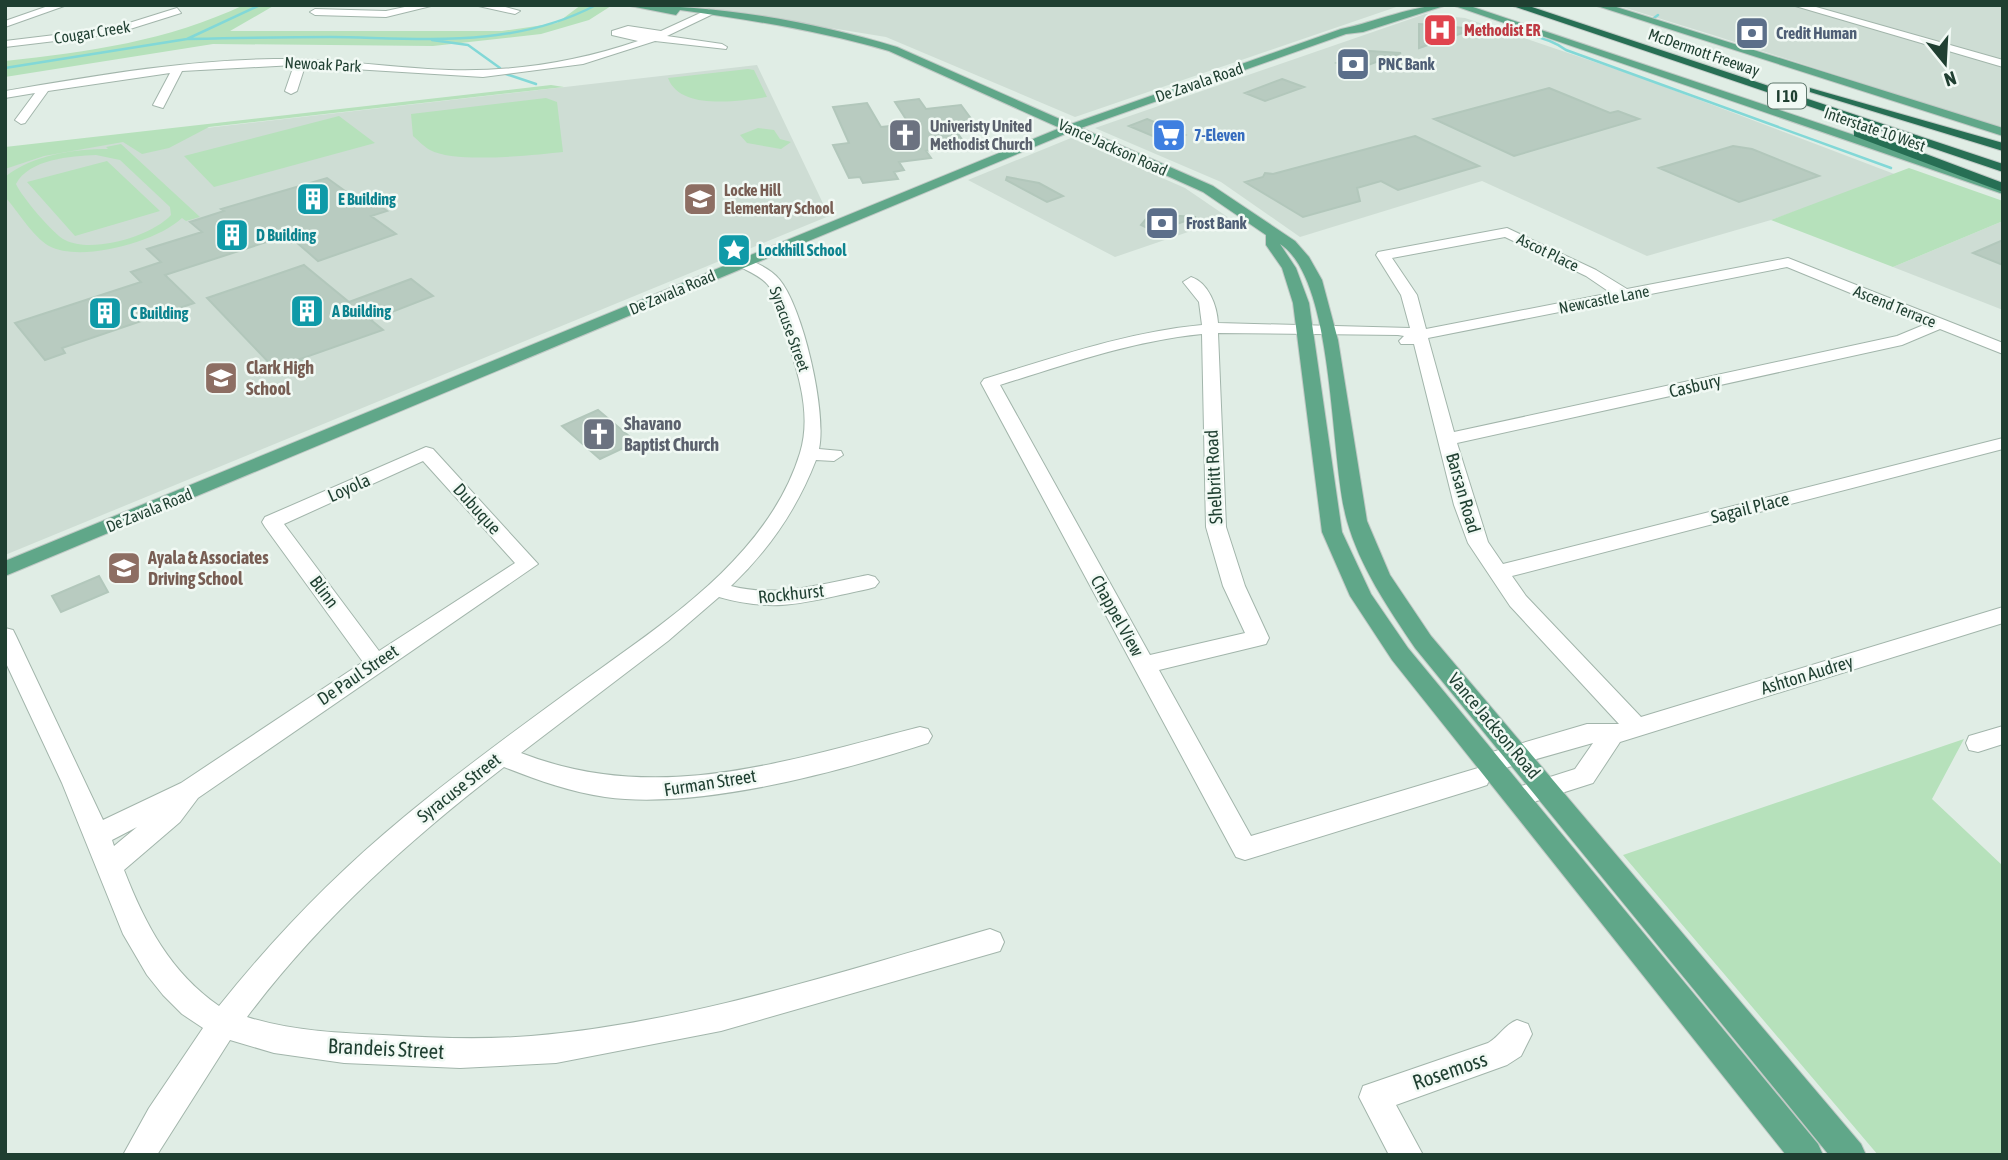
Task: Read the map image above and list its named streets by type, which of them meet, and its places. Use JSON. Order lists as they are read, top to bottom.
{
  "streets": {
    "highway": ["McDermott Freeway", "I 10"],
    "main road": ["De Zavala Road", "Interstate 10 West", "Vance Jackson Road"],
    "street": [
      "Cougar Creek",
      "Newoak Park",
      "Ascot Place",
      "Newcastle Lane",
      "Ascend Terrace",
      "Syracuse Street",
      "Casbury",
      "Shelbritt Road",
      "Loyola",
      "Barsan Road",
      "Sagail Place",
      "Dubuque",
      "Blinn",
      "Rockhurst",
      "Chappel View",
      "De Paul Street",
      "Ashton Audrey",
      "Furman Street",
      "Brandeis Street",
      "Rosemoss"
    ]
  },
  "crossings": [
    ["De Zavala Road", "Vance Jackson Road"],
    ["De Zavala Road", "Syracuse Street"],
    ["Vance Jackson Road", "Newcastle Lane"],
    ["Vance Jackson Road", "Ashton Audrey"],
    ["Ascot Place", "Newcastle Lane"],
    ["Ascot Place", "Barsan Road"],
    ["Newcastle Lane", "Ascend Terrace"],
    ["Newcastle Lane", "Shelbritt Road"],
    ["Newcastle Lane", "Barsan Road"],
    ["Newcastle Lane", "Chappel View"],
    ["Ascend Terrace", "Casbury"],
    ["Syracuse Street", "Rockhurst"],
    ["Syracuse Street", "Furman Street"],
    ["Syracuse Street", "Brandeis Street"],
    ["Casbury", "Barsan Road"],
    ["Shelbritt Road", "Chappel View"],
    ["Loyola", "Dubuque"],
    ["Loyola", "Blinn"],
    ["Barsan Road", "Sagail Place"],
    ["Barsan Road", "Ashton Audrey"],
    ["Dubuque", "De Paul Street"],
    ["Blinn", "De Paul Street"],
    ["Chappel View", "Ashton Audrey"],
    ["De Paul Street", "Brandeis Street"]
  ],
  "places": {
    "hospital": ["Methodist ER"],
    "bank": ["Credit Human", "PNC Bank", "Frost Bank"],
    "church": ["Univeristy United Methodist Church", "Shavano Baptist Church"],
    "supermarket": ["7-Eleven"],
    "building": [
      "E Building",
      "D Building",
      "A Building",
      "C Building"
    ],
    "school or university": ["Locke Hill Elementary School", "Clark High School", "Ayala & Associates Driving School"],
    "place": ["Lockhill School"]
  },
  "north": "bottom"
}
